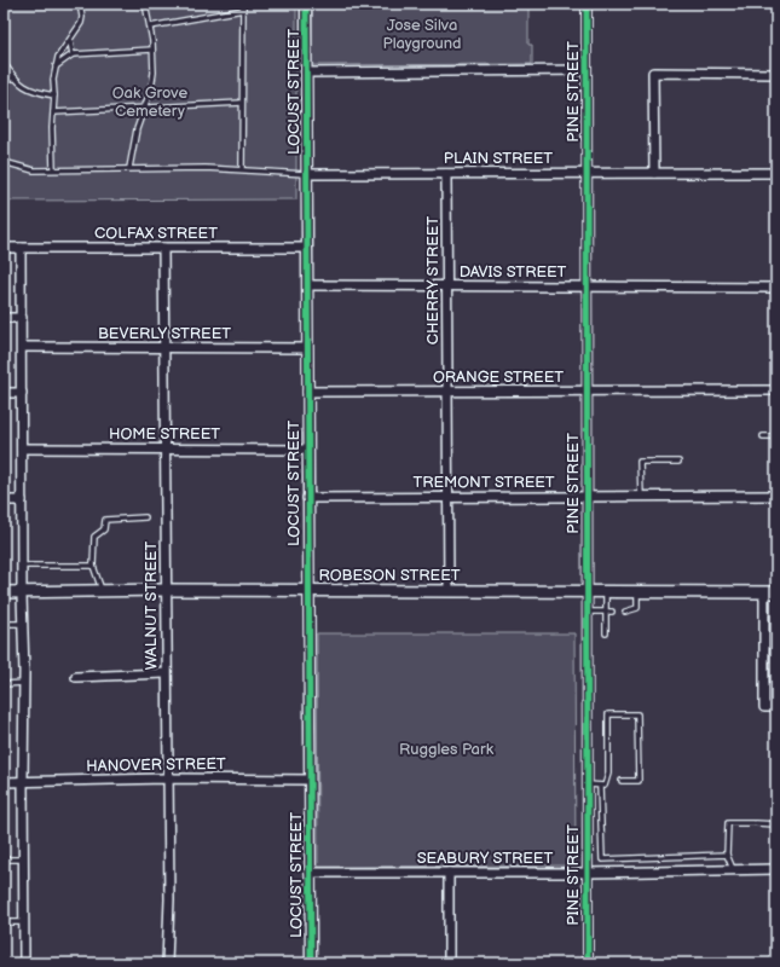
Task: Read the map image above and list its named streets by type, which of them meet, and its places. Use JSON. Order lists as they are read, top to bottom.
{
  "streets": {
    "main road": ["ROBESON STREET"],
    "street": [
      "LOCUST STREET",
      "PINE STREET",
      "PLAIN STREET",
      "COLFAX STREET",
      "DAVIS STREET",
      "CHERRY STREET",
      "BEVERLY STREET",
      "ORANGE STREET",
      "HOME STREET",
      "TREMONT STREET",
      "WALNUT STREET",
      "HANOVER STREET",
      "SEABURY STREET"
    ]
  },
  "crossings": [
    ["LOCUST STREET", "PLAIN STREET"],
    ["LOCUST STREET", "COLFAX STREET"],
    ["LOCUST STREET", "DAVIS STREET"],
    ["LOCUST STREET", "BEVERLY STREET"],
    ["LOCUST STREET", "ORANGE STREET"],
    ["LOCUST STREET", "HOME STREET"],
    ["LOCUST STREET", "TREMONT STREET"],
    ["LOCUST STREET", "ROBESON STREET"],
    ["LOCUST STREET", "HANOVER STREET"],
    ["LOCUST STREET", "SEABURY STREET"],
    ["PINE STREET", "PLAIN STREET"],
    ["PINE STREET", "DAVIS STREET"],
    ["PINE STREET", "ORANGE STREET"],
    ["PINE STREET", "TREMONT STREET"],
    ["PINE STREET", "ROBESON STREET"],
    ["PINE STREET", "SEABURY STREET"],
    ["PLAIN STREET", "CHERRY STREET"],
    ["COLFAX STREET", "WALNUT STREET"],
    ["DAVIS STREET", "CHERRY STREET"],
    ["CHERRY STREET", "ORANGE STREET"],
    ["CHERRY STREET", "TREMONT STREET"],
    ["CHERRY STREET", "ROBESON STREET"],
    ["BEVERLY STREET", "WALNUT STREET"],
    ["HOME STREET", "WALNUT STREET"],
    ["ROBESON STREET", "WALNUT STREET"],
    ["WALNUT STREET", "HANOVER STREET"]
  ],
  "parks": ["Jose Silva Playground", "Oak Grove Cemetery", "Ruggles Park"]
}
